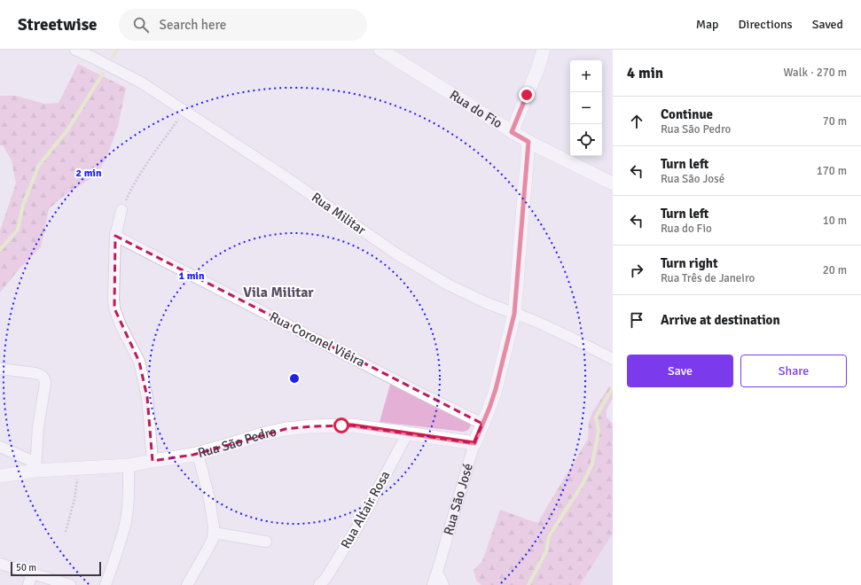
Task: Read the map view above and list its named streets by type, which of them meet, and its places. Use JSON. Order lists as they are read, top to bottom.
{
  "streets": {
    "street": [
      "Rua do Fio",
      "Rua Militar",
      "Rua Coronel Viêira",
      "Rua São Pedro",
      "Rua São José",
      "Rua Altair Rosa"
    ]
  },
  "crossings": [
    ["Rua do Fio", "Rua São José"],
    ["Rua Militar", "Rua São José"],
    ["Rua Coronel Viêira", "Rua São José"],
    ["Rua São Pedro", "Rua São José"],
    ["Rua São Pedro", "Rua Altair Rosa"]
  ],
  "districts": ["Vila Militar"],
  "scale_bar": "50 m",
  "page": {
    "header": "Streetwise",
    "search": "Search here",
    "nav": ["Map", "Directions", "Saved"],
    "heading": ["4 min", "Walk · 270 m"],
    "map_buttons": ["+", "−"],
    "list": [
      ["Continue", "Rua São Pedro", "70 m"],
      ["Turn left", "Rua São José", "170 m"],
      ["Turn left", "Rua do Fio", "10 m"],
      ["Turn right", "Rua Três de Janeiro", "20 m"],
      "Arrive at destination"
    ],
    "buttons": ["Save", "Share"],
    "scale": "50 m"
  },
  "rings": ["2 min", "1 min"]
}
